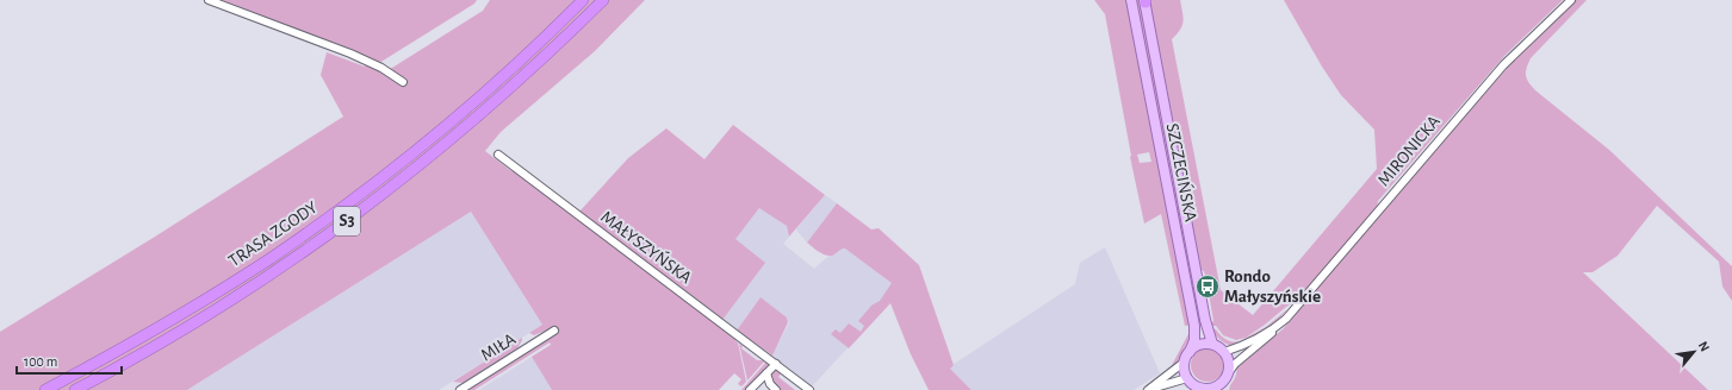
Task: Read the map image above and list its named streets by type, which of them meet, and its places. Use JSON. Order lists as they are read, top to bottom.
{
  "streets": {
    "highway": ["S3", "TRASA ZGODY"],
    "main road": ["SZCZECIŃSKA"],
    "street": ["MIRONICKA", "MAŁYSZYŃSKA", "MIŁA"]
  },
  "crossings": [
    ["MIRONICKA", "SZCZECIŃSKA"]
  ],
  "places": {
    "bus stop": ["Rondo Małyszyńskie"]
  },
  "scale_bar": "100 m",
  "north": "top right"
}
